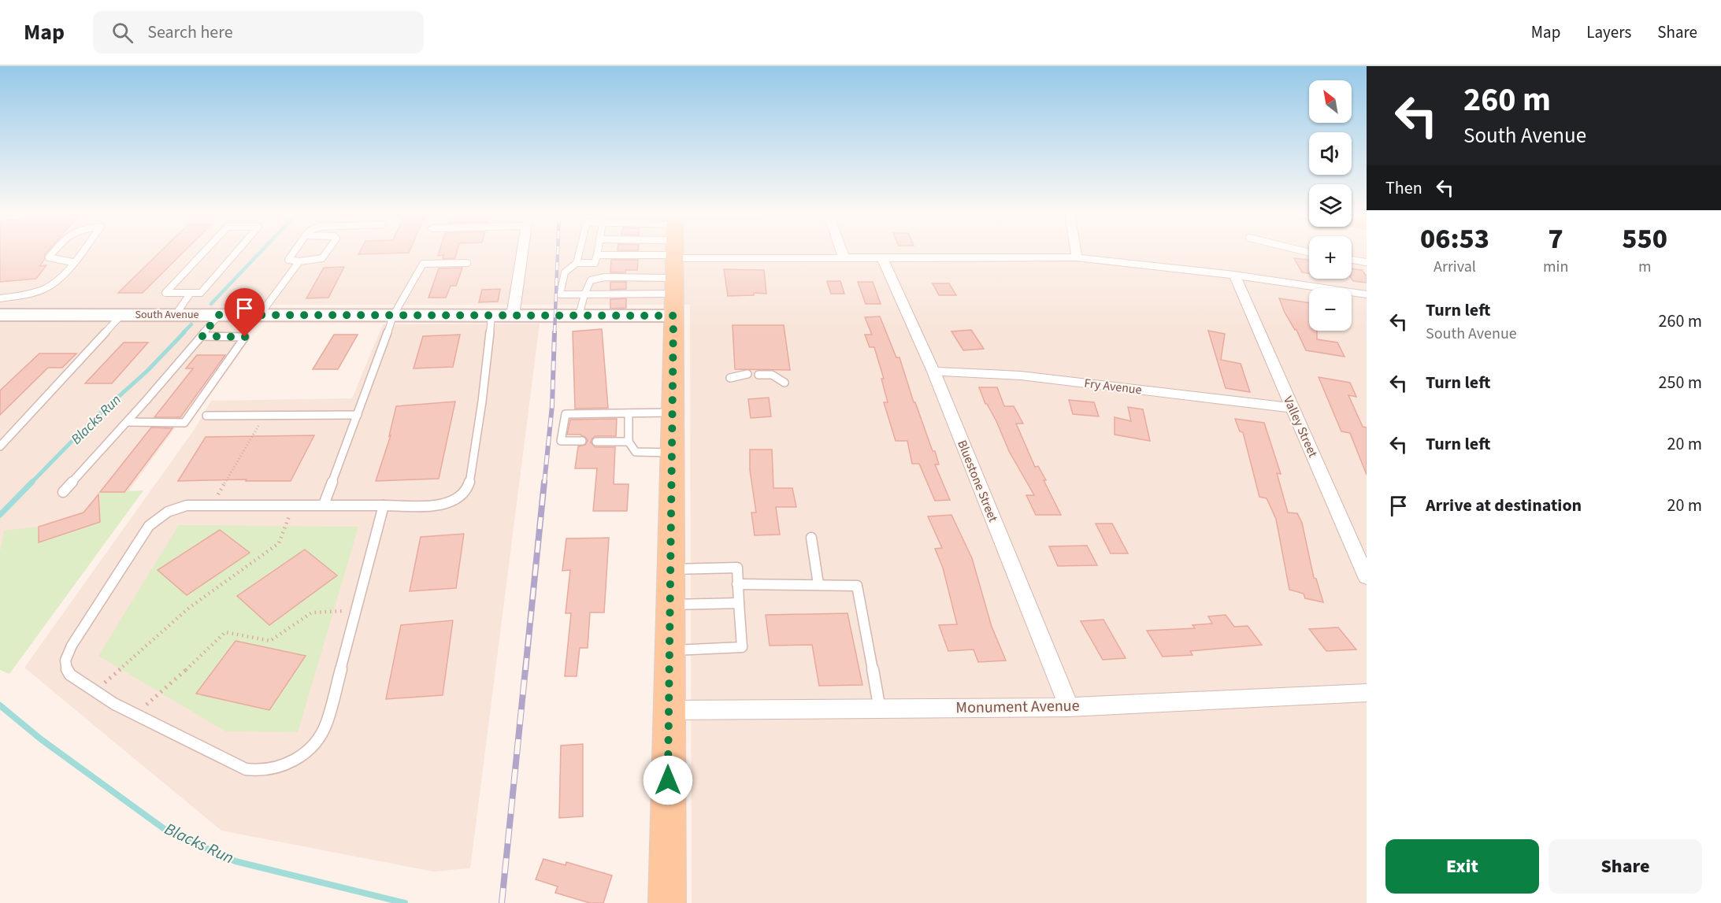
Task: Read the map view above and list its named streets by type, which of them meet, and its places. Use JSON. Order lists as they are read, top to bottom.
{
  "streets": {
    "street": [
      "South Avenue",
      "Fry Avenue",
      "Valley Street",
      "Bluestone Street",
      "Monument Avenue"
    ]
  },
  "crossings": [
    ["Fry Avenue", "Valley Street"],
    ["Fry Avenue", "Bluestone Street"],
    ["Bluestone Street", "Monument Avenue"]
  ],
  "water": ["Blacks Run"],
  "north": "top left",
  "page": {
    "header": "Map",
    "search": "Search here",
    "nav": ["Map", "Layers", "Share"],
    "turn": ["260 m", "South Avenue"],
    "map_buttons": ["+", "−"],
    "then": "Then",
    "eta": [
      "06:53",
      "Arrival",
      "7",
      "min",
      "550",
      "m"
    ],
    "list": [
      {
        "name": "Turn left",
        "note": "South Avenue",
        "value": "260 m"
      },
      {
        "name": "Turn left",
        "value": "250 m"
      },
      {
        "name": "Turn left",
        "value": "20 m"
      },
      {
        "name": "Arrive at destination",
        "value": "20 m"
      }
    ],
    "buttons": ["Exit", "Share"]
  }
}
